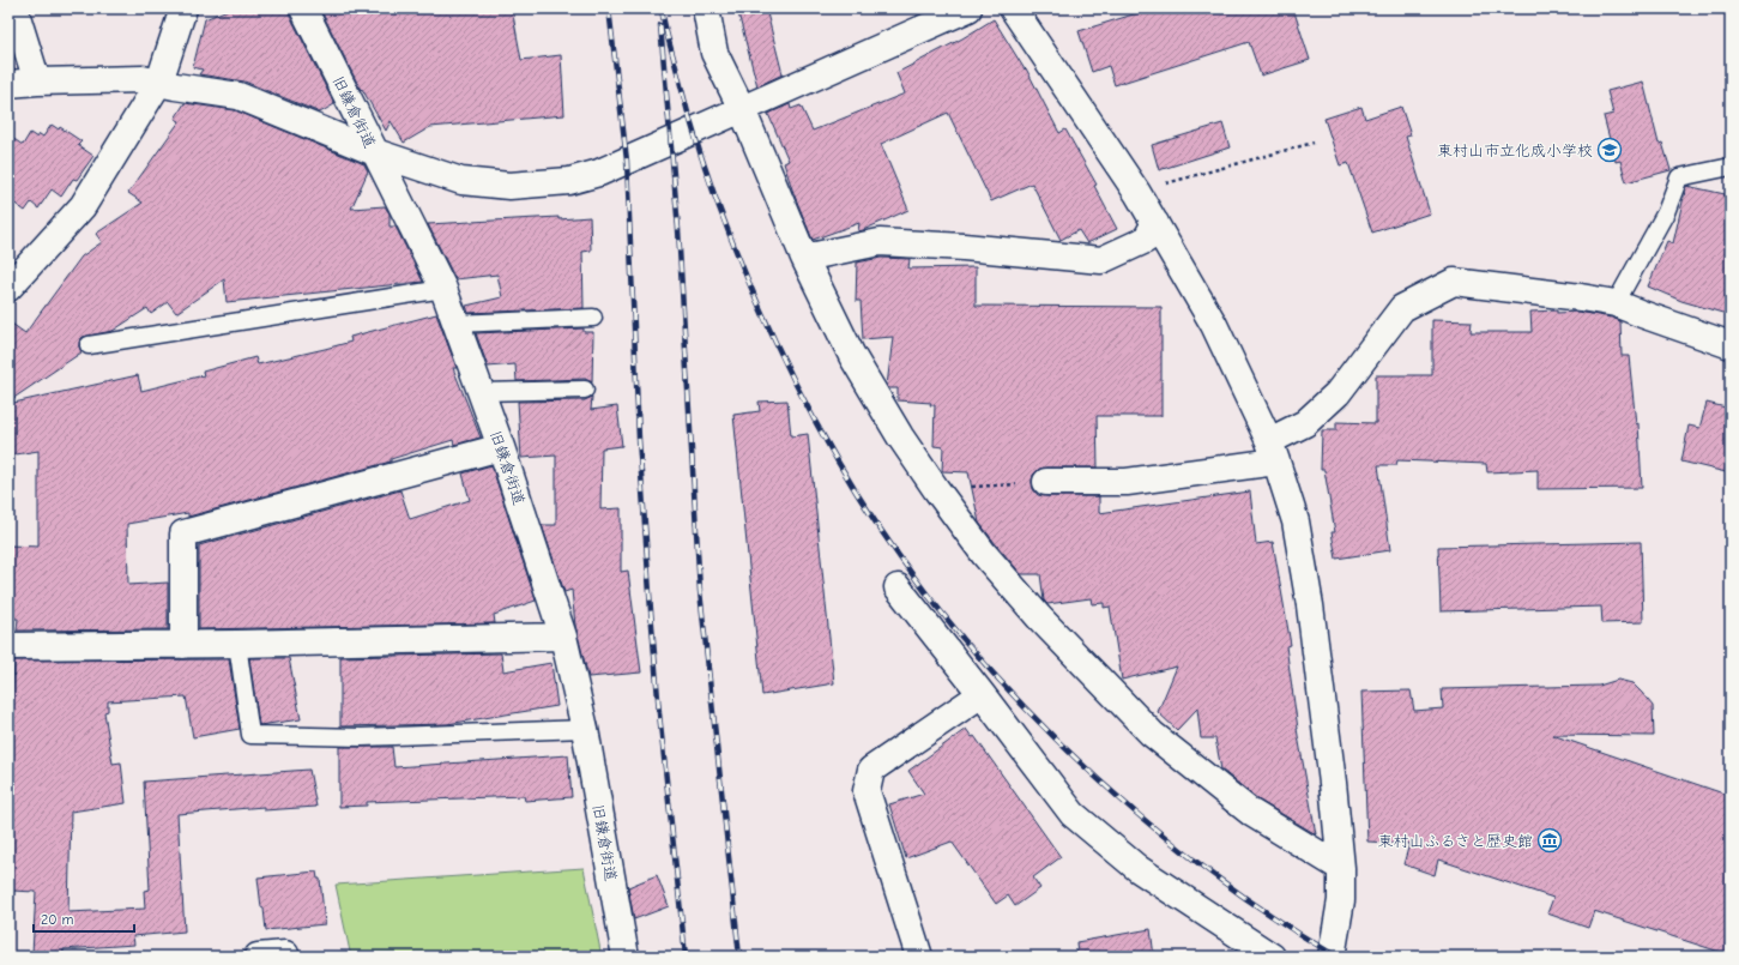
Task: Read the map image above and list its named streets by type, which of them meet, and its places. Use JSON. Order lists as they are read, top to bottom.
{
  "streets": {
    "street": ["旧鎌倉街道"]
  },
  "places": {
    "school or university": ["東村山市立化成小学校"],
    "museum": ["東村山ふるさと歴史館"]
  },
  "scale_bar": "20 m"
}
